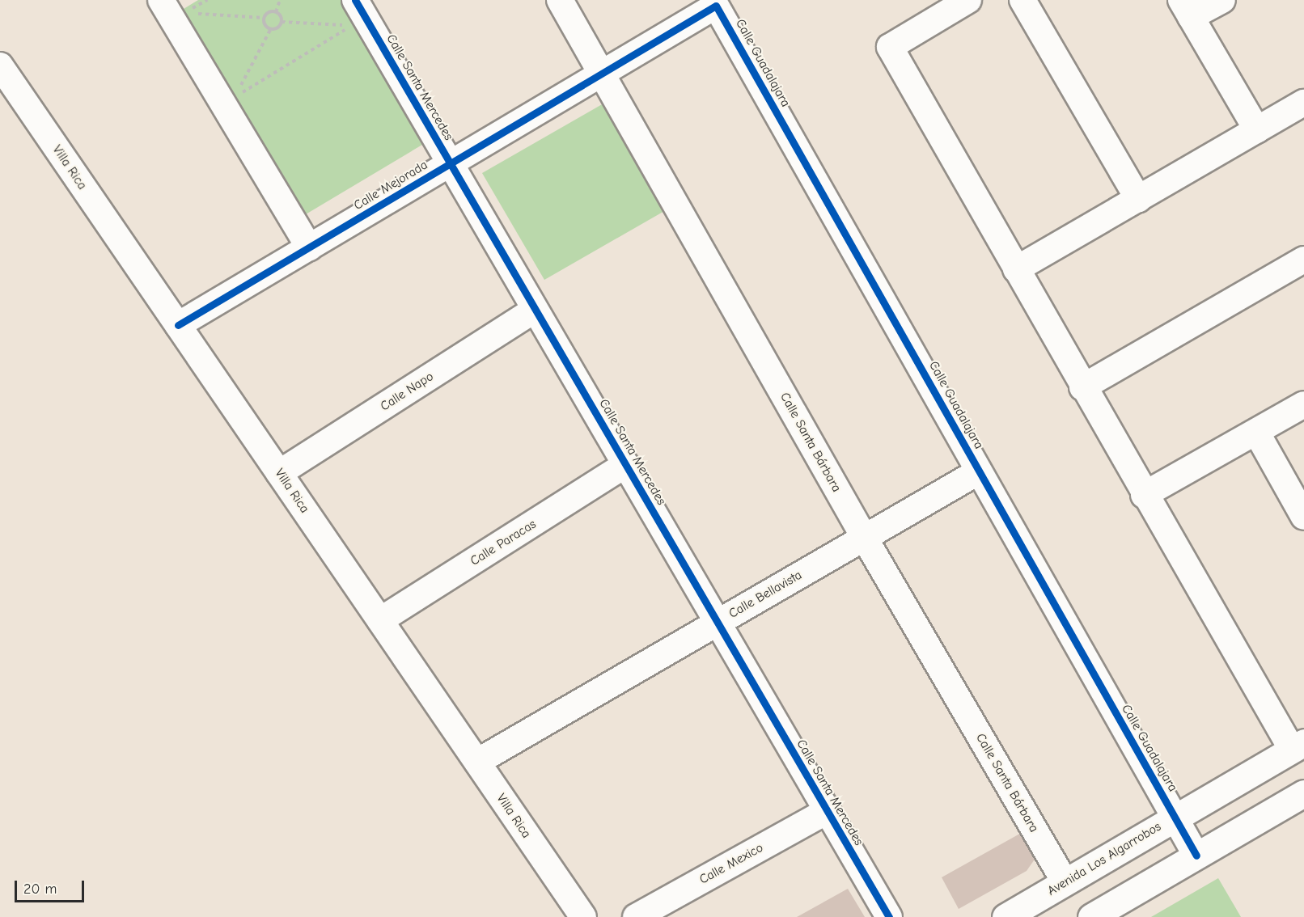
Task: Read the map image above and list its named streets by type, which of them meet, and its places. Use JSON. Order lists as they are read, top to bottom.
{
  "streets": {
    "street": [
      "Calle Guadalajara",
      "Calle Santa Mercedes",
      "Villa Rica",
      "Calle Mejorada",
      "Calle Napo",
      "Calle Santa Bárbara",
      "Calle Paracas",
      "Calle Bellavista",
      "Avenida Los Algarrobos",
      "Calle Mexico"
    ]
  },
  "crossings": [
    ["Calle Guadalajara", "Calle Mejorada"],
    ["Calle Guadalajara", "Calle Bellavista"],
    ["Calle Guadalajara", "Avenida Los Algarrobos"],
    ["Calle Santa Mercedes", "Calle Mejorada"],
    ["Calle Santa Mercedes", "Calle Napo"],
    ["Calle Santa Mercedes", "Calle Paracas"],
    ["Calle Santa Mercedes", "Calle Bellavista"],
    ["Calle Santa Mercedes", "Calle Mexico"],
    ["Villa Rica", "Calle Mejorada"],
    ["Villa Rica", "Calle Napo"],
    ["Villa Rica", "Calle Paracas"],
    ["Villa Rica", "Calle Bellavista"],
    ["Calle Mejorada", "Calle Santa Bárbara"],
    ["Calle Santa Bárbara", "Calle Bellavista"],
    ["Calle Santa Bárbara", "Avenida Los Algarrobos"]
  ],
  "scale_bar": "20 m"
}
